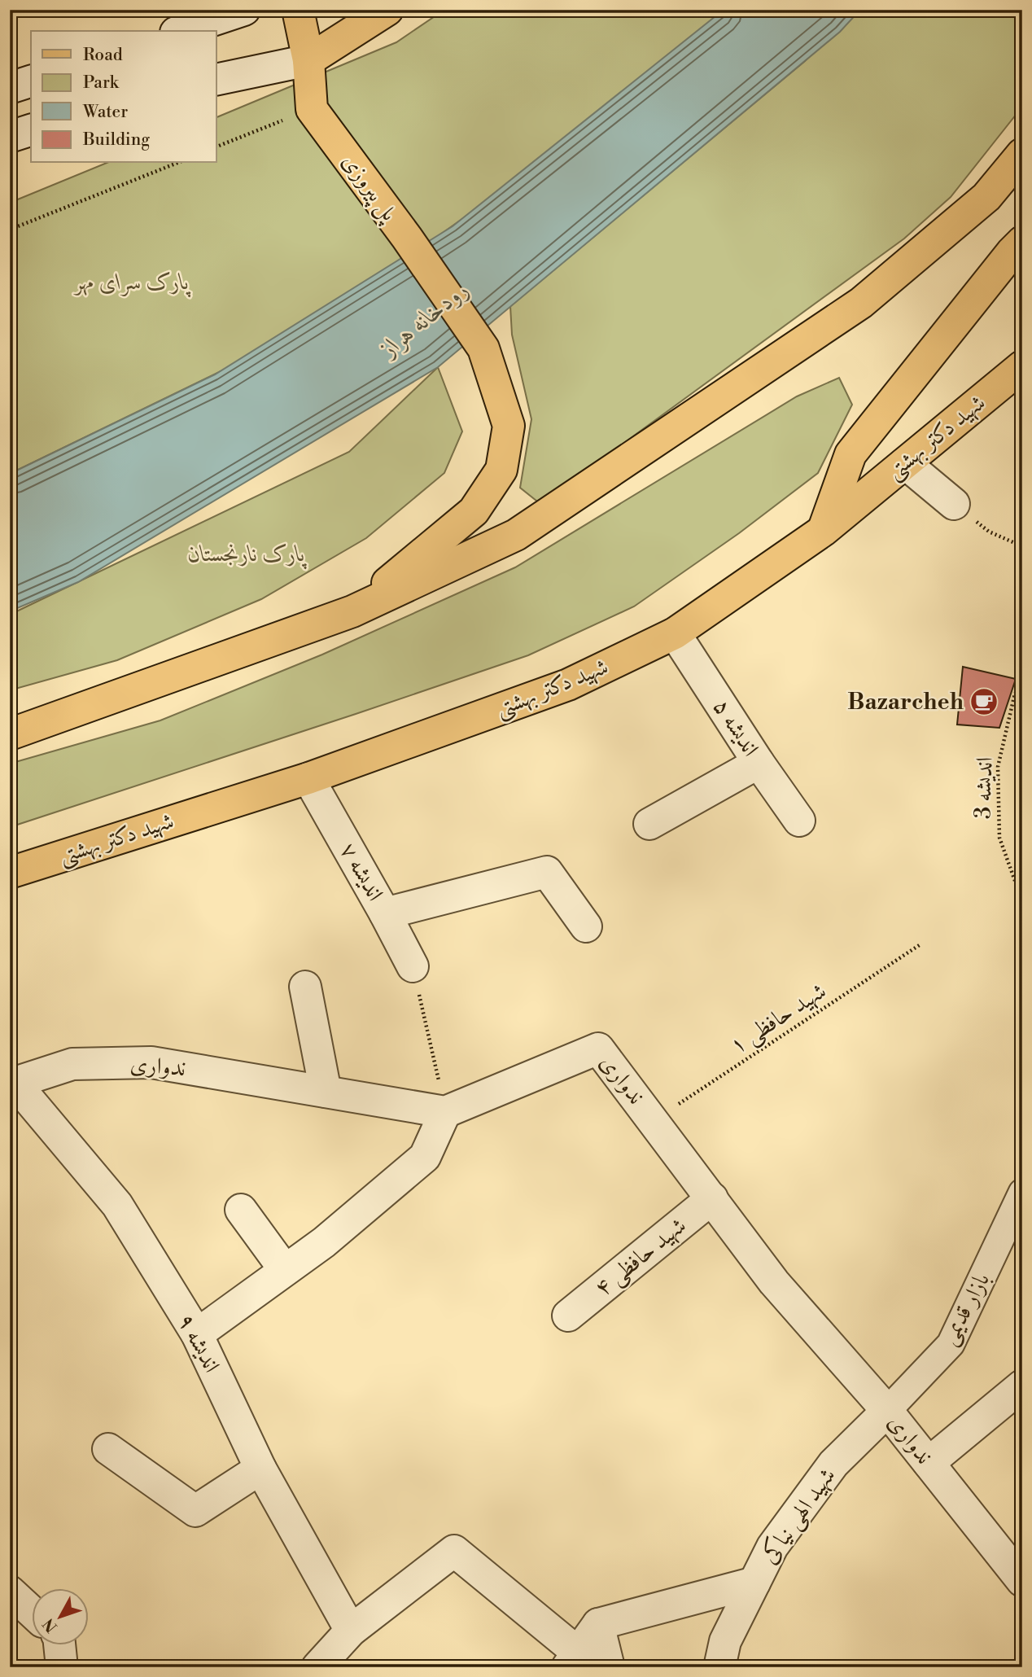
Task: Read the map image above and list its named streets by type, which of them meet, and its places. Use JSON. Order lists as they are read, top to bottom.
{
  "streets": {
    "main road": ["پل پیروزی", "شهید دکتر بهشتی"],
    "street": [
      "اندیشه ۵",
      "اندیشه ۷",
      "ندواری",
      "شهید حافظی ۴",
      "بازار قدیمی",
      "اندیشه ۹",
      "شهید الهی نیاکی"
    ],
    "path": ["اندیشه 3", "شهید حافظی ۱"]
  },
  "crossings": [
    ["شهید دکتر بهشتی", "اندیشه ۵"],
    ["شهید دکتر بهشتی", "اندیشه ۷"],
    ["شهید حافظی ۱", "ندواری"],
    ["ندواری", "شهید حافظی ۴"],
    ["ندواری", "بازار قدیمی"],
    ["ندواری", "اندیشه ۹"],
    ["ندواری", "شهید الهی نیاکی"],
    ["بازار قدیمی", "شهید الهی نیاکی"]
  ],
  "water": ["رودخانه هراز"],
  "parks": ["پارک سرای مهر", "پارک نارنجستان"],
  "places": {
    "cafe": ["Bazarcheh"]
  },
  "legend": [
    "Road",
    "Park",
    "Water",
    "Building"
  ],
  "north": "bottom left"
}
